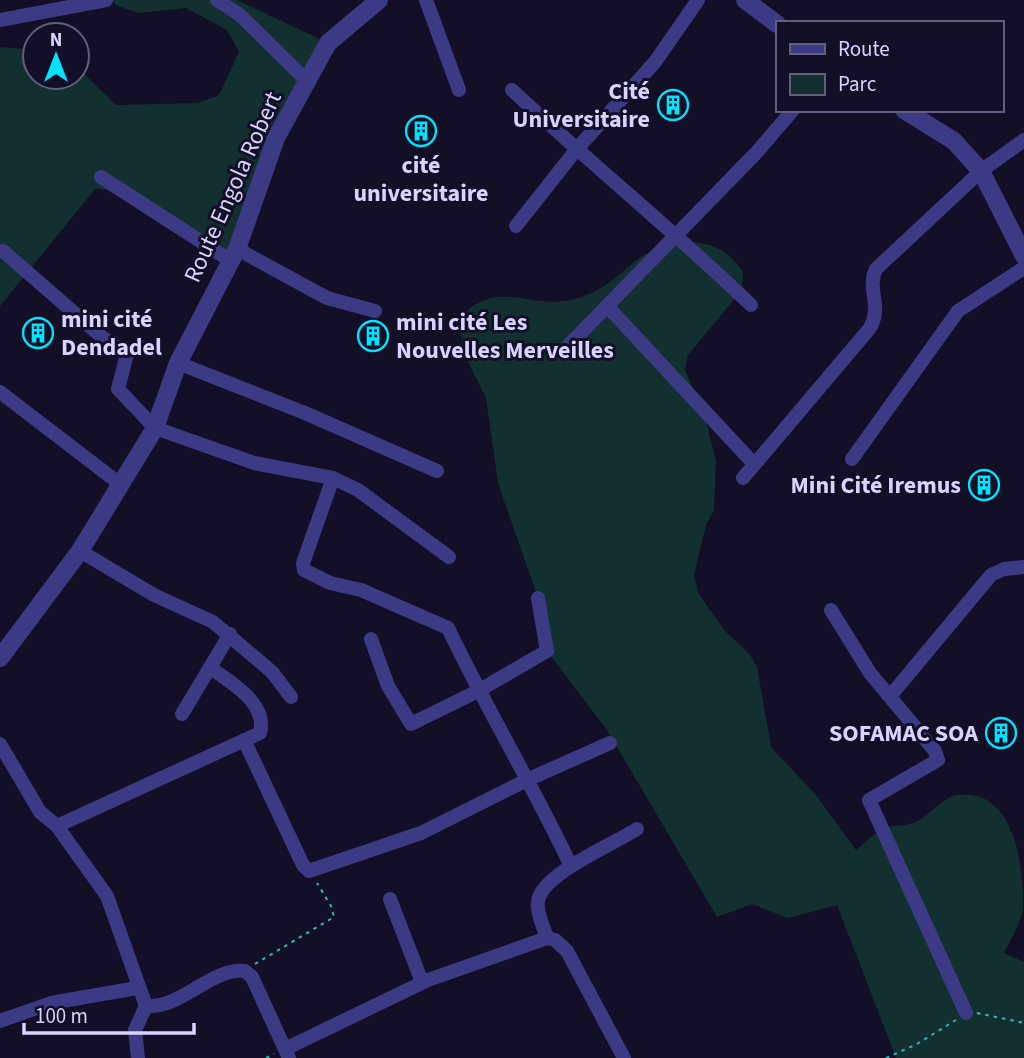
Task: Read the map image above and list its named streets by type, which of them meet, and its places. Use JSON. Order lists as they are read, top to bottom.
{
  "streets": {
    "street": ["Route Engola Robert"]
  },
  "places": {
    "building": [
      "Cité Universitaire",
      "cité universitaire",
      "mini cité Dendadel",
      "mini cité Les Nouvelles Merveilles",
      "Mini Cité Iremus",
      "SOFAMAC SOA"
    ]
  },
  "legend": ["Route", "Parc"],
  "scale_bar": "100 m",
  "north": "top"
}
